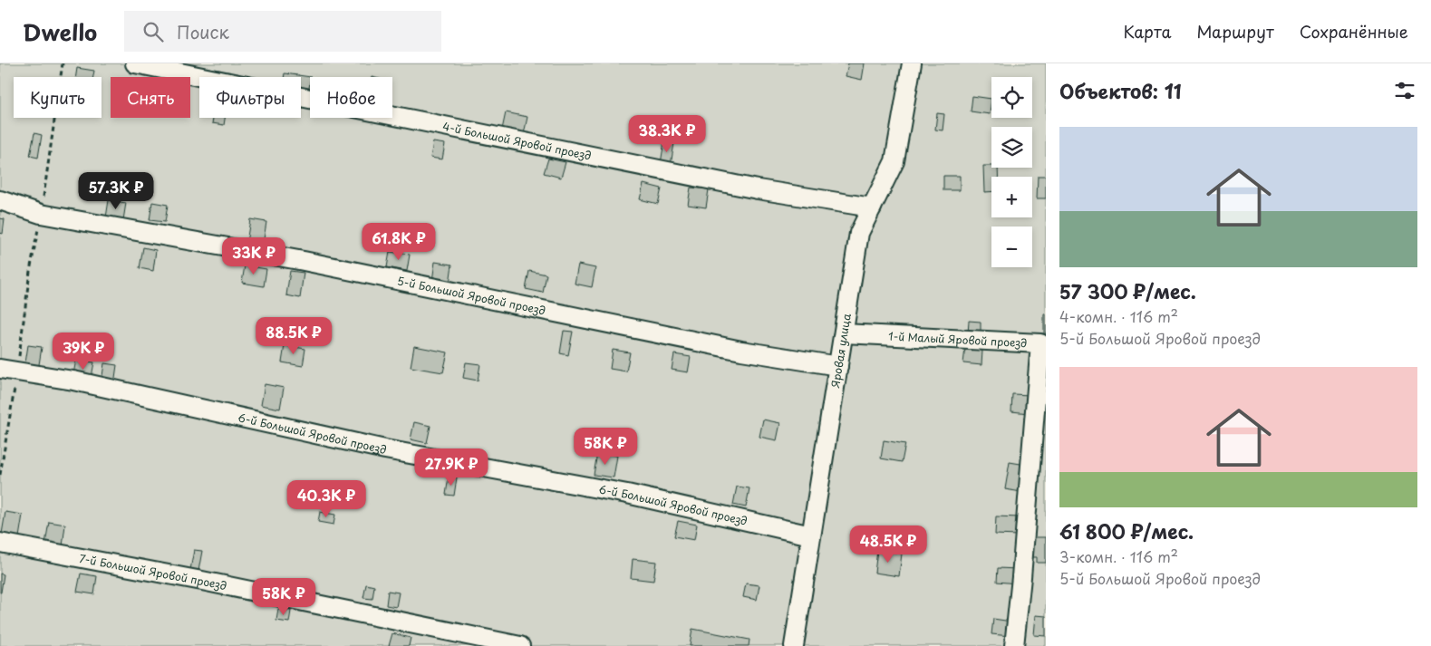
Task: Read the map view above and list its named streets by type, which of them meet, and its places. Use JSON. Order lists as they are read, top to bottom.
{
  "streets": {
    "street": [
      "4-й Большой Яровой проезд",
      "5-й Большой Яровой проезд",
      "1-й Малый Яровой проезд",
      "Яровая улица",
      "6-й Большой Яровой проезд",
      "7-й Большой Яровой проезд"
    ]
  },
  "crossings": [
    ["4-й Большой Яровой проезд", "Яровая улица"],
    ["5-й Большой Яровой проезд", "Яровая улица"],
    ["1-й Малый Яровой проезд", "Яровая улица"],
    ["Яровая улица", "6-й Большой Яровой проезд"]
  ],
  "page": {
    "header": "Dwello",
    "search": "Поиск",
    "nav": ["Карта", "Маршрут", "Сохранённые"],
    "heading": "Объектов: 11",
    "map_buttons": ["+", "−"],
    "chip": [
      "Купить",
      "Снять",
      "Фильтры",
      "Новое"
    ],
    "price": [
      "38.3K ₽",
      "57.3K ₽",
      "61.8K ₽",
      "33K ₽",
      "88.5K ₽",
      "39K ₽",
      "58K ₽",
      "27.9K ₽",
      "40.3K ₽",
      "48.5K ₽",
      "58K ₽"
    ],
    "list": [
      {
        "name": "57 300 ₽/мес.",
        "note": "4-комн. · 116 m² · 5-й Большой Яровой проезд"
      },
      {
        "name": "61 800 ₽/мес.",
        "note": "3-комн. · 116 m² · 5-й Большой Яровой проезд"
      }
    ]
  }
}
